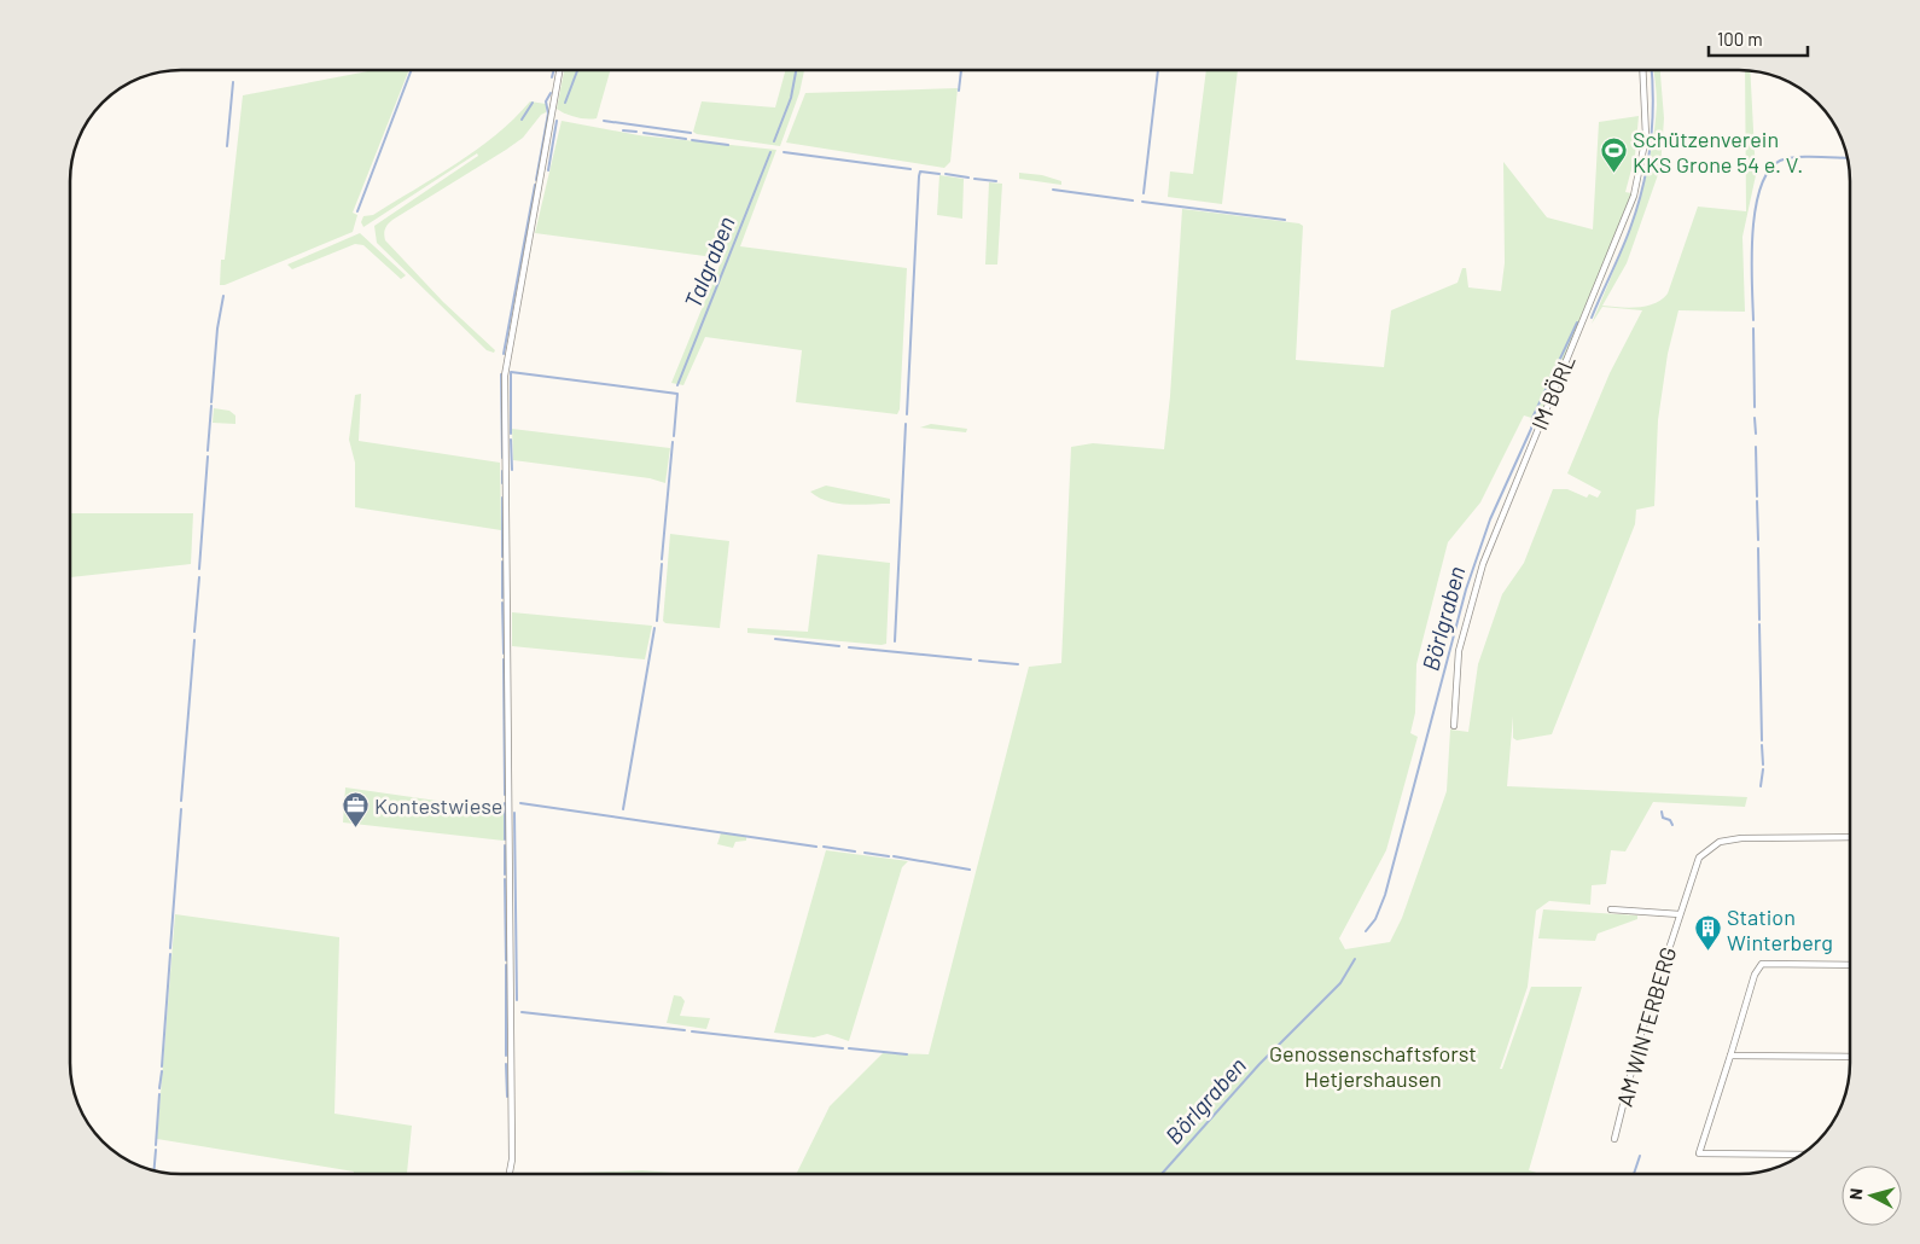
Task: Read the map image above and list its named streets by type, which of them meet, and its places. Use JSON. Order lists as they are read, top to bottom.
{
  "streets": {
    "street": ["IM BÖRL", "AM WINTERBERG"]
  },
  "water": ["Talgraben", "Börlgraben"],
  "parks": ["Genossenschaftsforst Hetjershausen"],
  "places": {
    "sports": ["Schützenverein KKS Grone 54 e. V."],
    "office": ["Kontestwiese"],
    "building": ["Station Winterberg"]
  },
  "scale_bar": "100 m",
  "north": "left"
}
